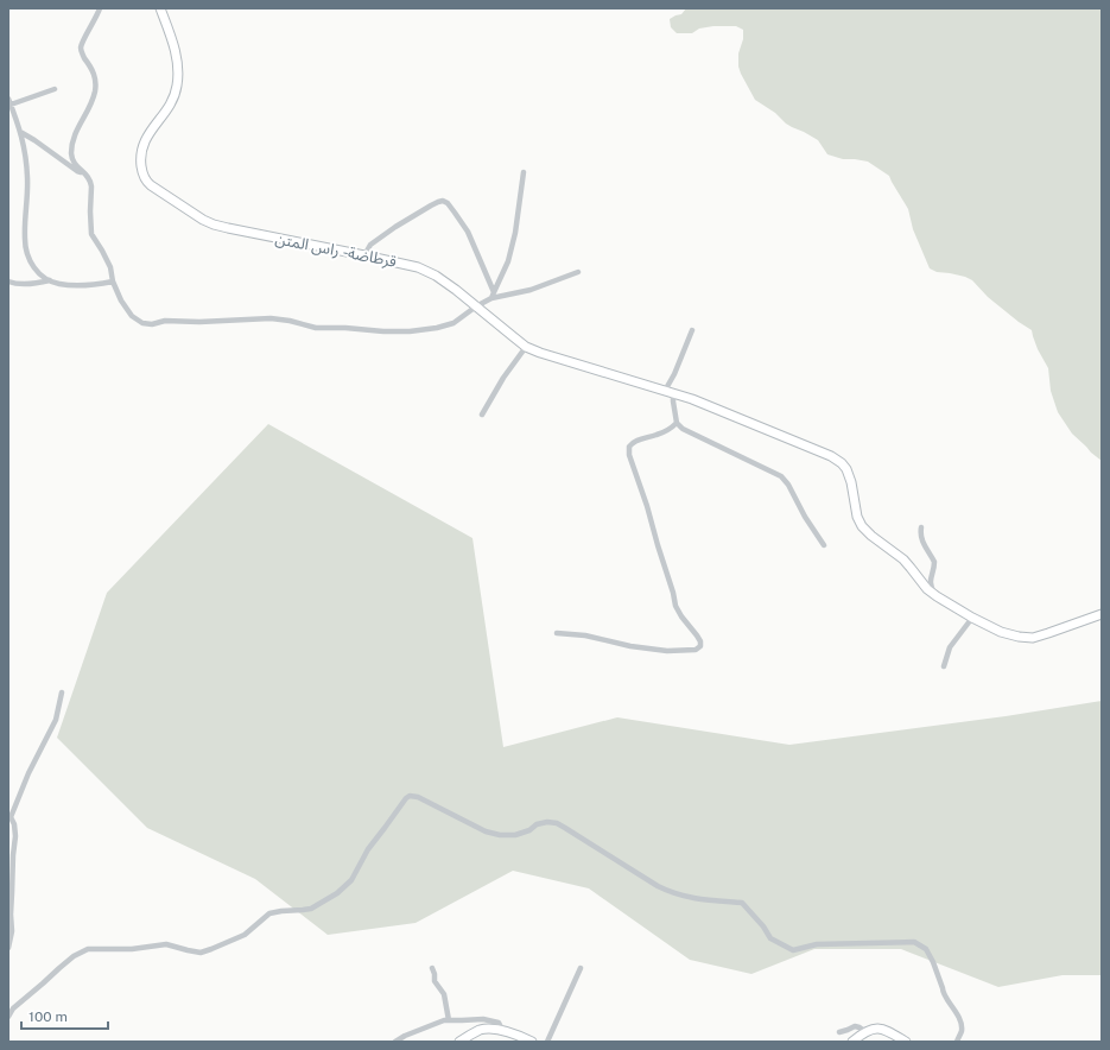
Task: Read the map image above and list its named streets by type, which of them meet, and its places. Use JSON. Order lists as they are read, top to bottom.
{
  "streets": {
    "main road": ["قرطاضة - راس المتن"]
  },
  "scale_bar": "100 m"
}
